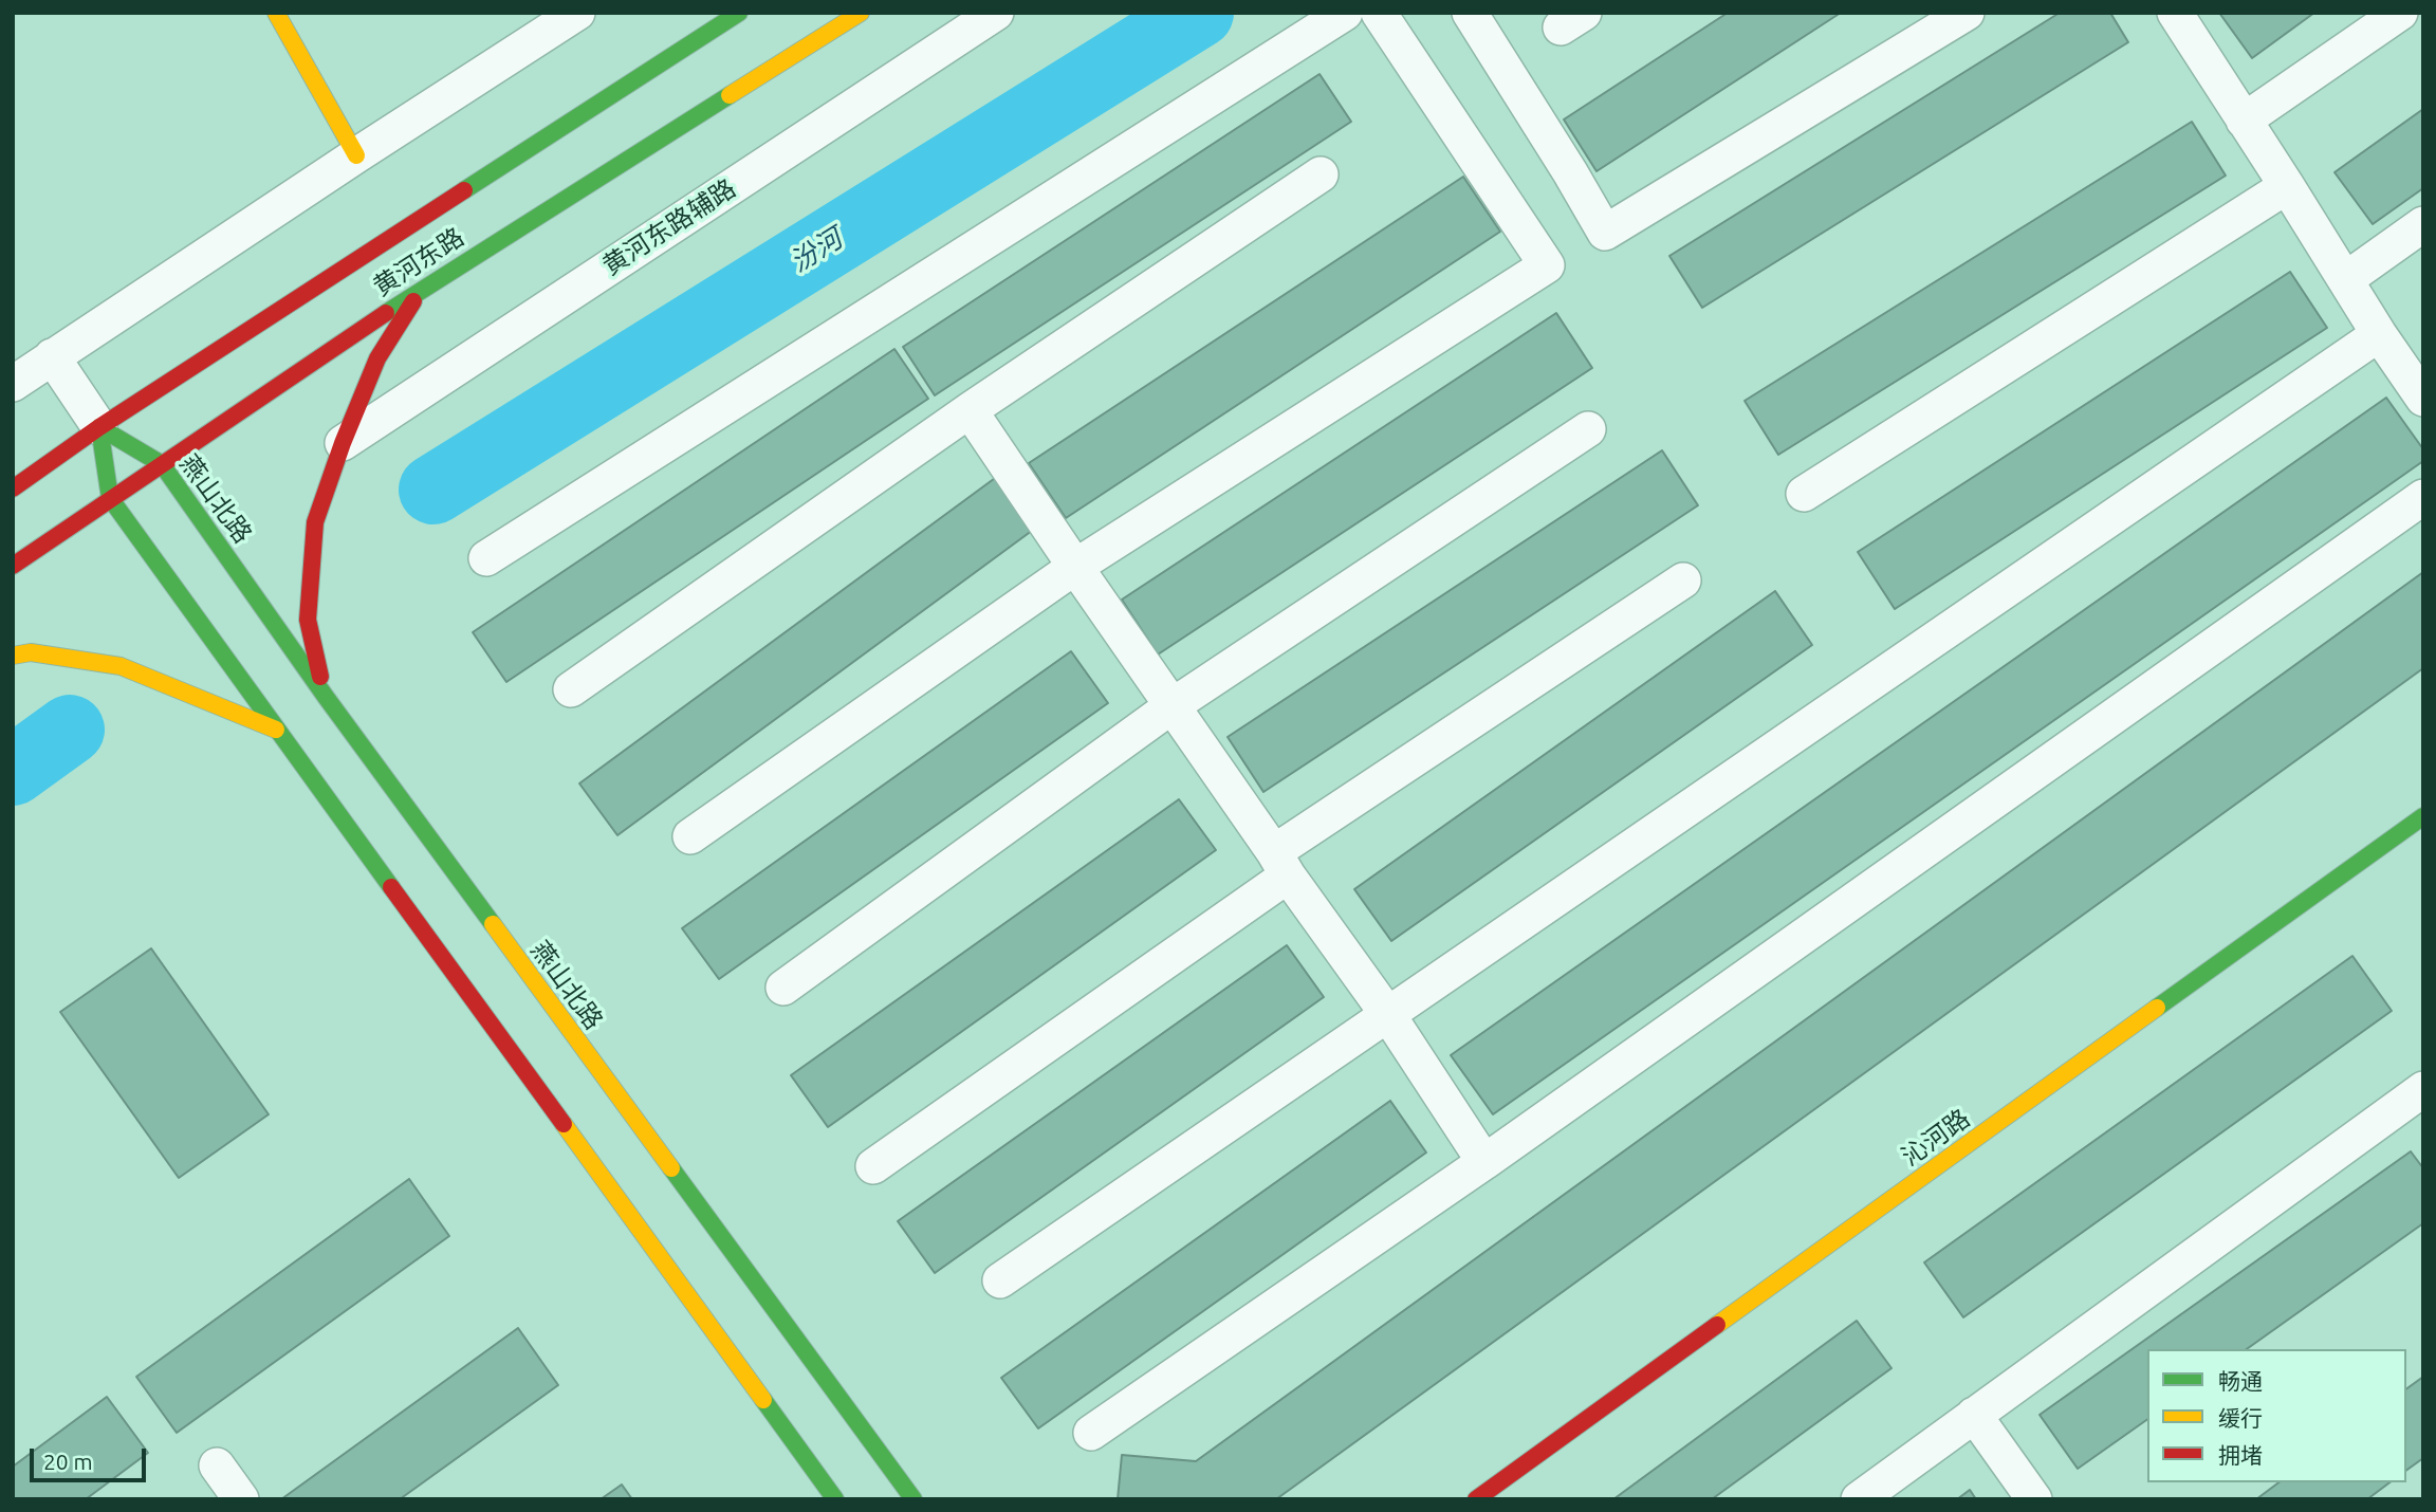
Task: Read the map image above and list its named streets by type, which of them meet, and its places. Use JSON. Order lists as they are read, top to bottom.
{
  "streets": {
    "street": [
      "黄河东路辅路",
      "黄河东路",
      "燕山北路",
      "沁河路"
    ]
  },
  "crossings": [
    ["黄河东路", "燕山北路"]
  ],
  "water": ["汾河"],
  "legend": ["畅通", "缓行", "拥堵"],
  "scale_bar": "20 m"
}
